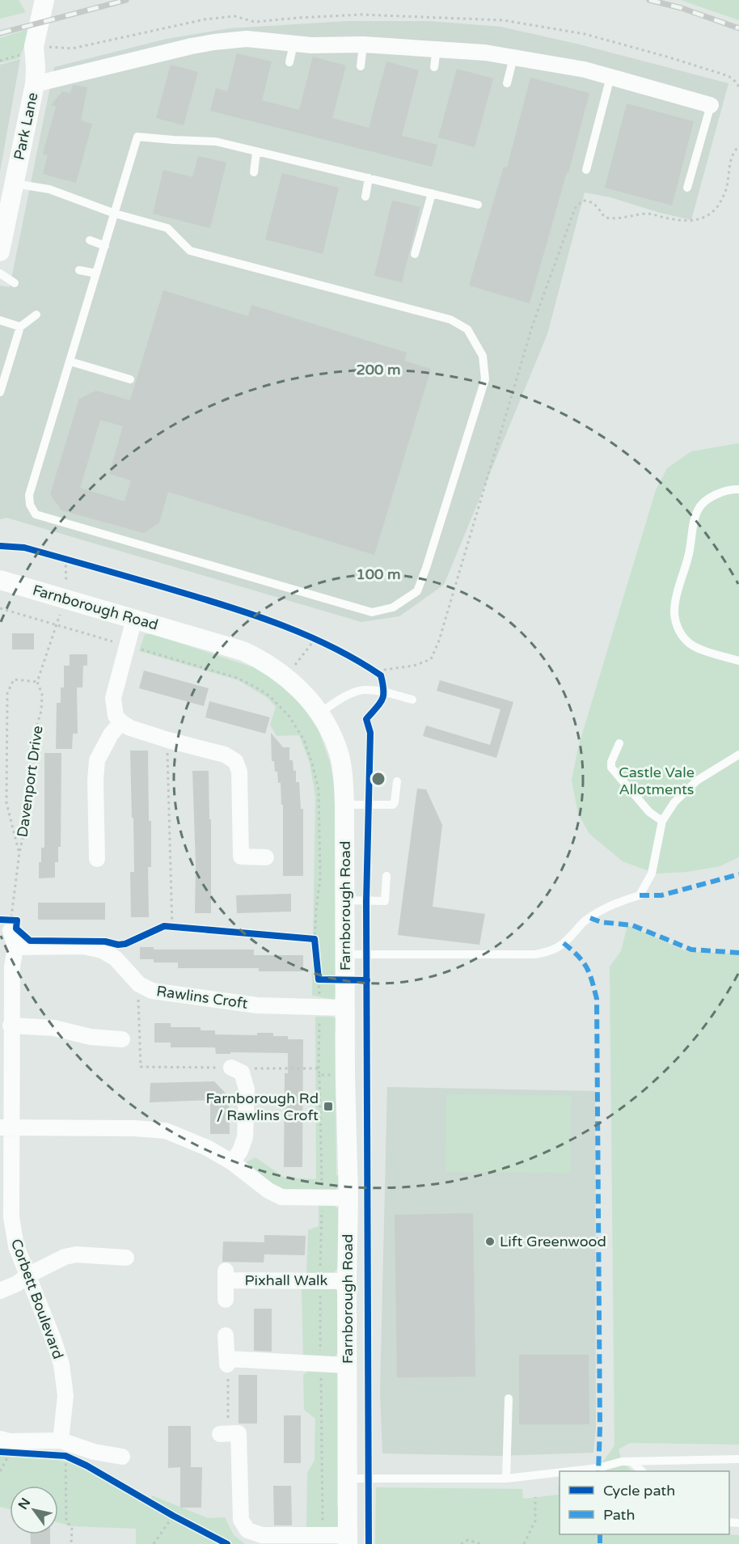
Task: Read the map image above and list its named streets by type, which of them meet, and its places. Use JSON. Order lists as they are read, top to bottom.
{
  "streets": {
    "street": [
      "Park Lane",
      "Farnborough Road",
      "Rawlins Croft",
      "Pixhall Walk",
      "Corbett Boulevard"
    ],
    "path": ["Davenport Drive"]
  },
  "crossings": [
    ["Farnborough Road", "Davenport Drive"],
    ["Farnborough Road", "Rawlins Croft"],
    ["Farnborough Road", "Pixhall Walk"],
    ["Rawlins Croft", "Corbett Boulevard"]
  ],
  "parks": ["Castle Vale Allotments"],
  "places": {
    "transit": ["Farnborough Rd / Rawlins Croft"],
    "other": ["Lift Greenwood"]
  },
  "legend": ["Cycle path", "Path"],
  "north": "top left",
  "rings": ["200 m", "100 m"]
}
